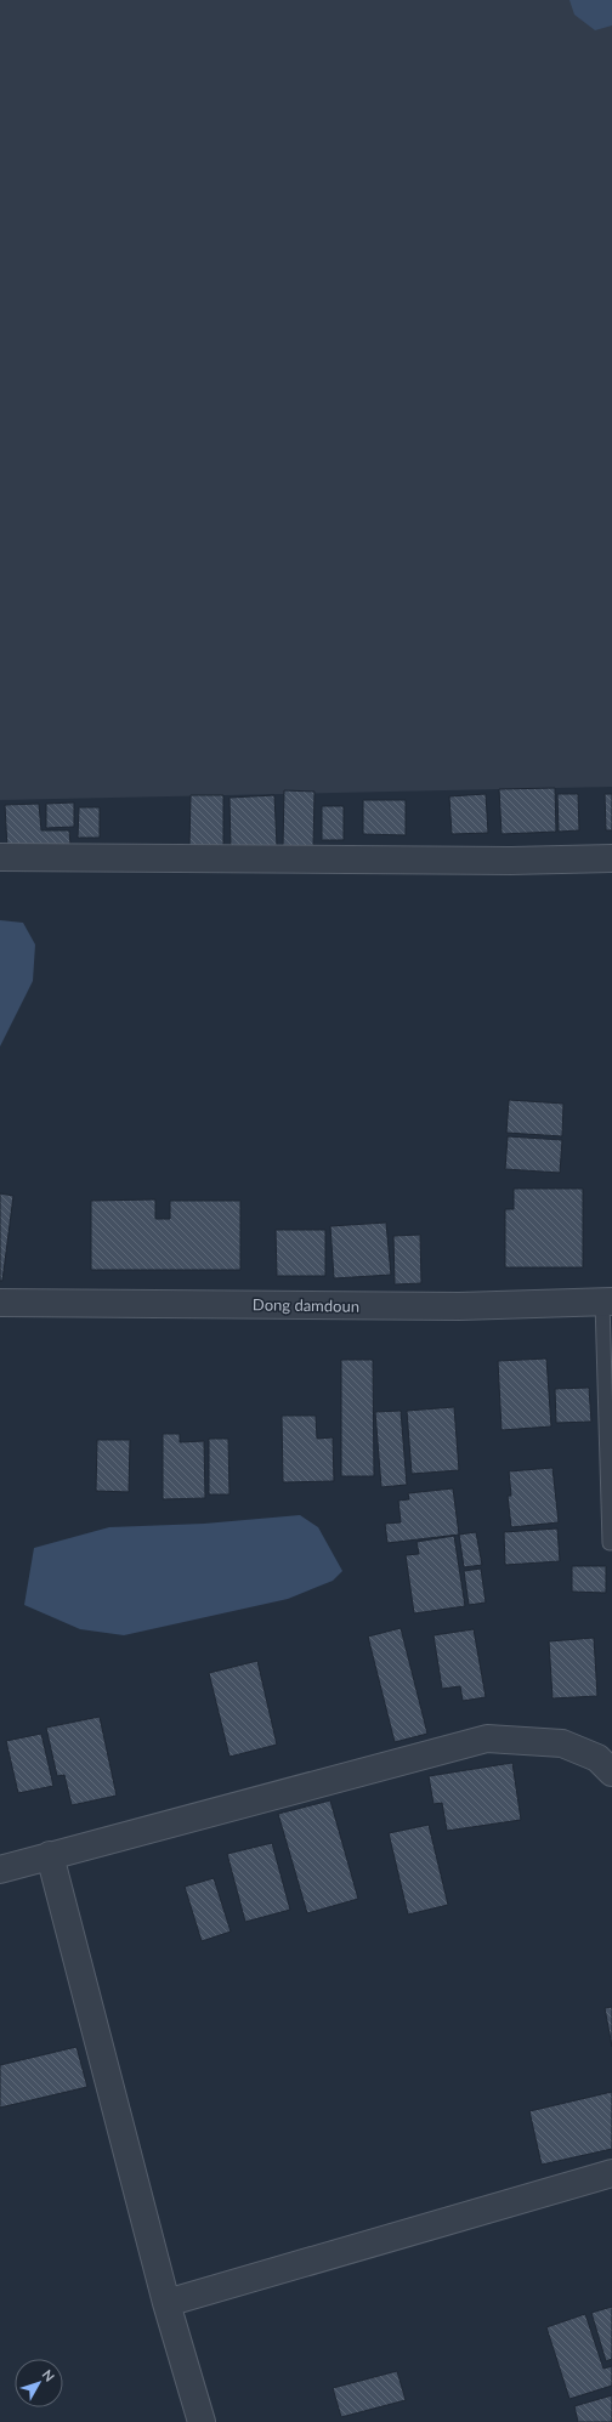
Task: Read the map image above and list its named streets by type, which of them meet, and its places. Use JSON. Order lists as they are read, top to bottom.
{
  "streets": {
    "street": ["Dong damdoun"]
  },
  "north": "top right"
}
